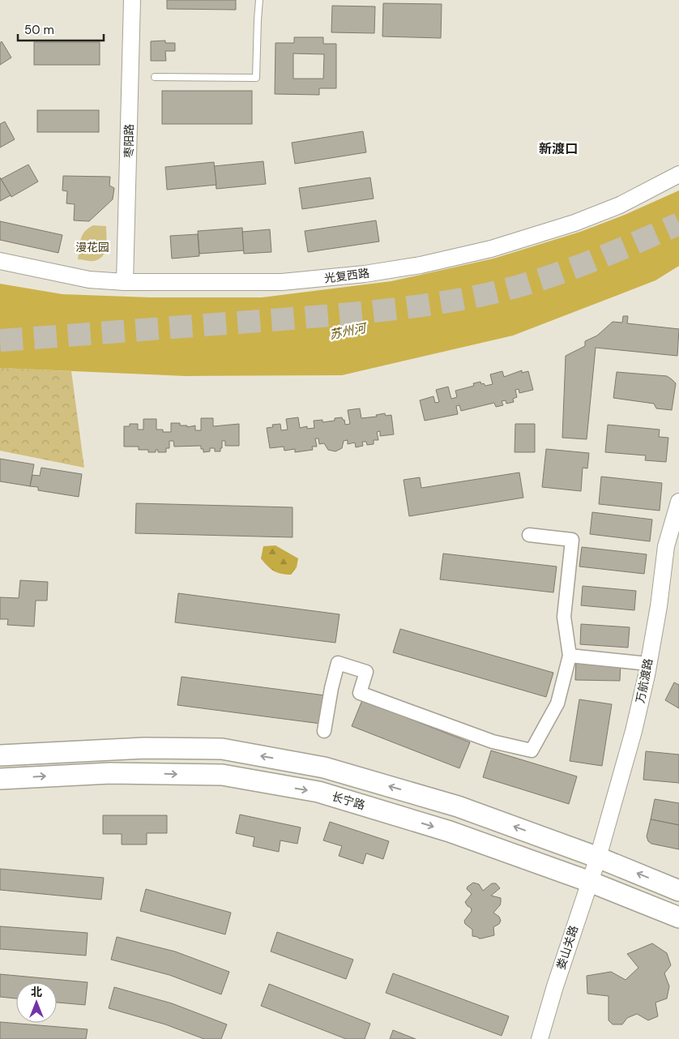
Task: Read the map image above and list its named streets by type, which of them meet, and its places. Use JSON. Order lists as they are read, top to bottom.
{
  "streets": {
    "main road": ["长宁路"],
    "street": [
      "枣阳路",
      "光复西路",
      "万航渡路",
      "娄山关路"
    ]
  },
  "crossings": [
    ["枣阳路", "光复西路"],
    ["万航渡路", "娄山关路"],
    ["长宁路", "娄山关路"]
  ],
  "districts": ["新渡口"],
  "water": ["苏州河"],
  "parks": ["漫花园"],
  "scale_bar": "50 m",
  "north": "top"
}
